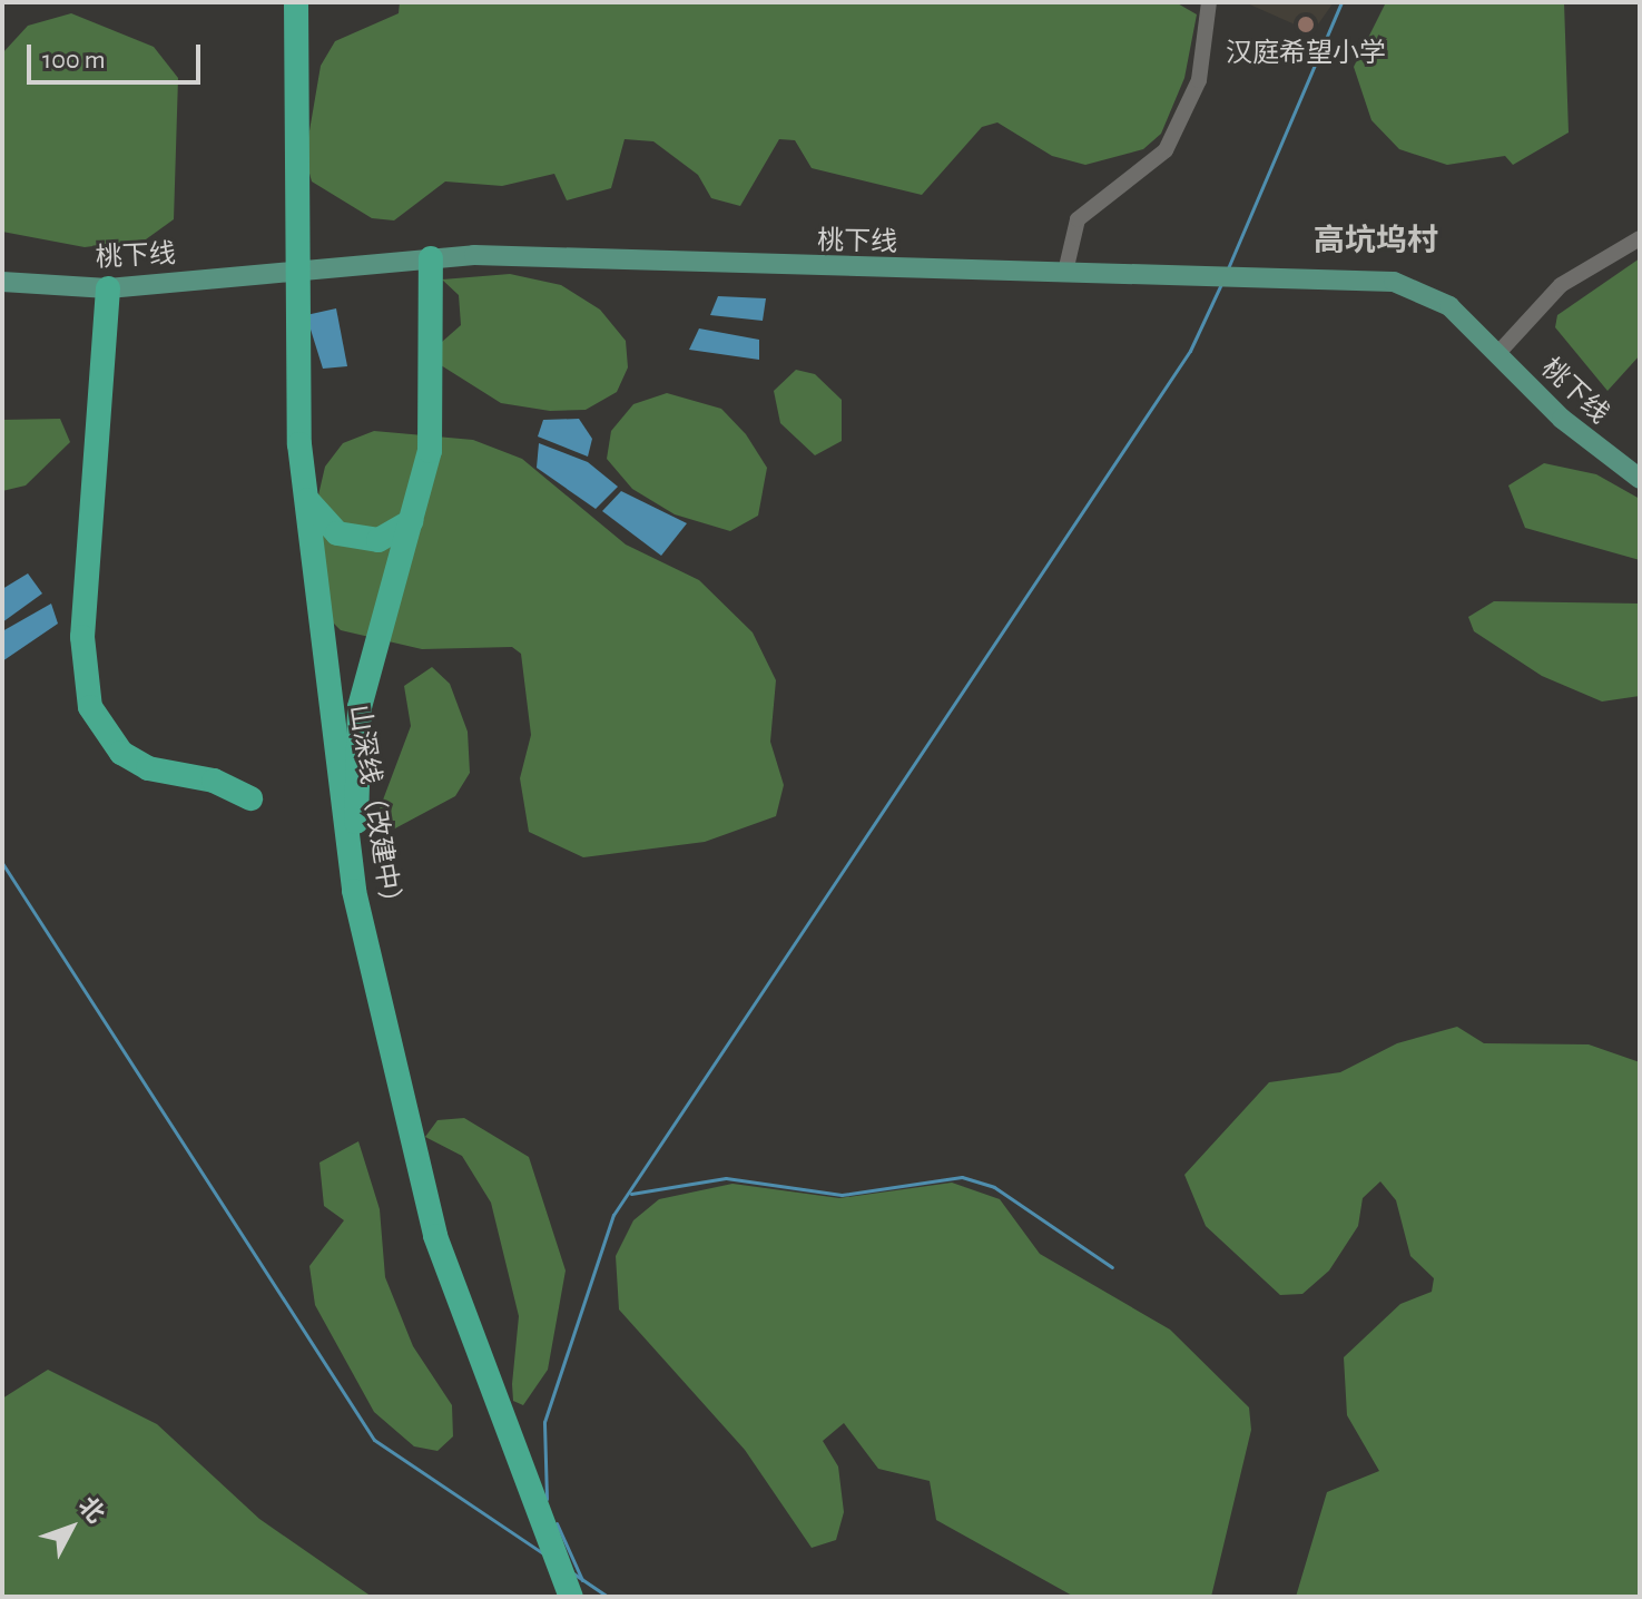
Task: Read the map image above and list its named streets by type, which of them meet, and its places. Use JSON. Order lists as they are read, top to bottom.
{
  "streets": {
    "highway": ["山深线（改建中）"],
    "main road": ["桃下线"]
  },
  "districts": ["高坑坞村"],
  "places": ["汉庭希望小学"],
  "scale_bar": "100 m",
  "north": "top right"
}
